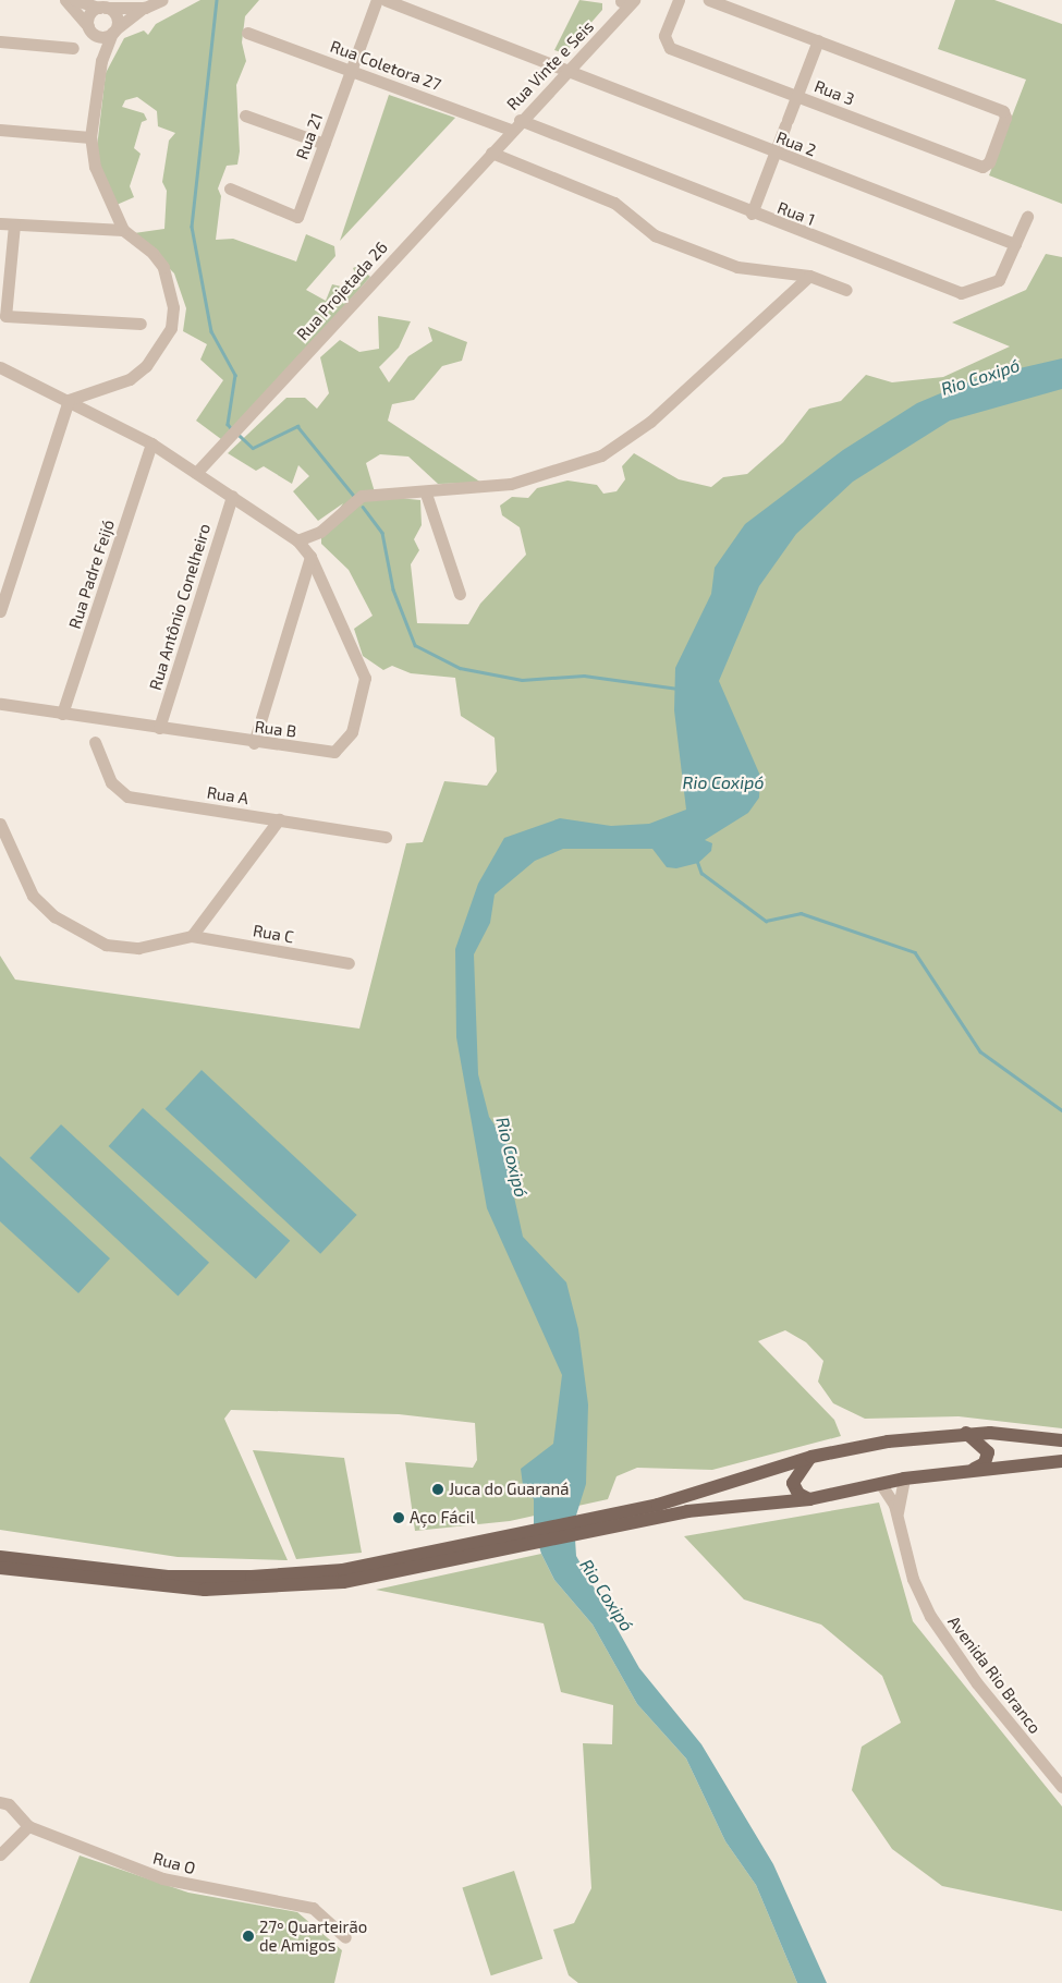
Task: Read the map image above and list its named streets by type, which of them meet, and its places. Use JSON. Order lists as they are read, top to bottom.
{
  "streets": {
    "street": [
      "Rua Coletora 27",
      "Rua Vinte e Seis",
      "Rua 3",
      "Rua 21",
      "Rua 2",
      "Rua 1",
      "Rua Projetada 26",
      "Rua Padre Feijó",
      "Rua Antônio Conelheiro",
      "Rua B",
      "Rua A",
      "Rua C",
      "Avenida Rio Branco",
      "Rua O"
    ]
  },
  "crossings": [
    ["Rua Coletora 27", "Rua Vinte e Seis"],
    ["Rua Coletora 27", "Rua 21"],
    ["Rua Coletora 27", "Rua 1"],
    ["Rua Coletora 27", "Rua Projetada 26"],
    ["Rua Vinte e Seis", "Rua 2"],
    ["Rua Vinte e Seis", "Rua 1"],
    ["Rua Vinte e Seis", "Rua Projetada 26"],
    ["Rua 2", "Rua 1"],
    ["Rua 1", "Rua Projetada 26"],
    ["Rua Padre Feijó", "Rua B"],
    ["Rua Antônio Conelheiro", "Rua B"]
  ],
  "water": ["Rio Coxipó"],
  "places": ["Juca do Guaraná", "Aço Fácil", "27º Quarteirão de Amigos"]
}
